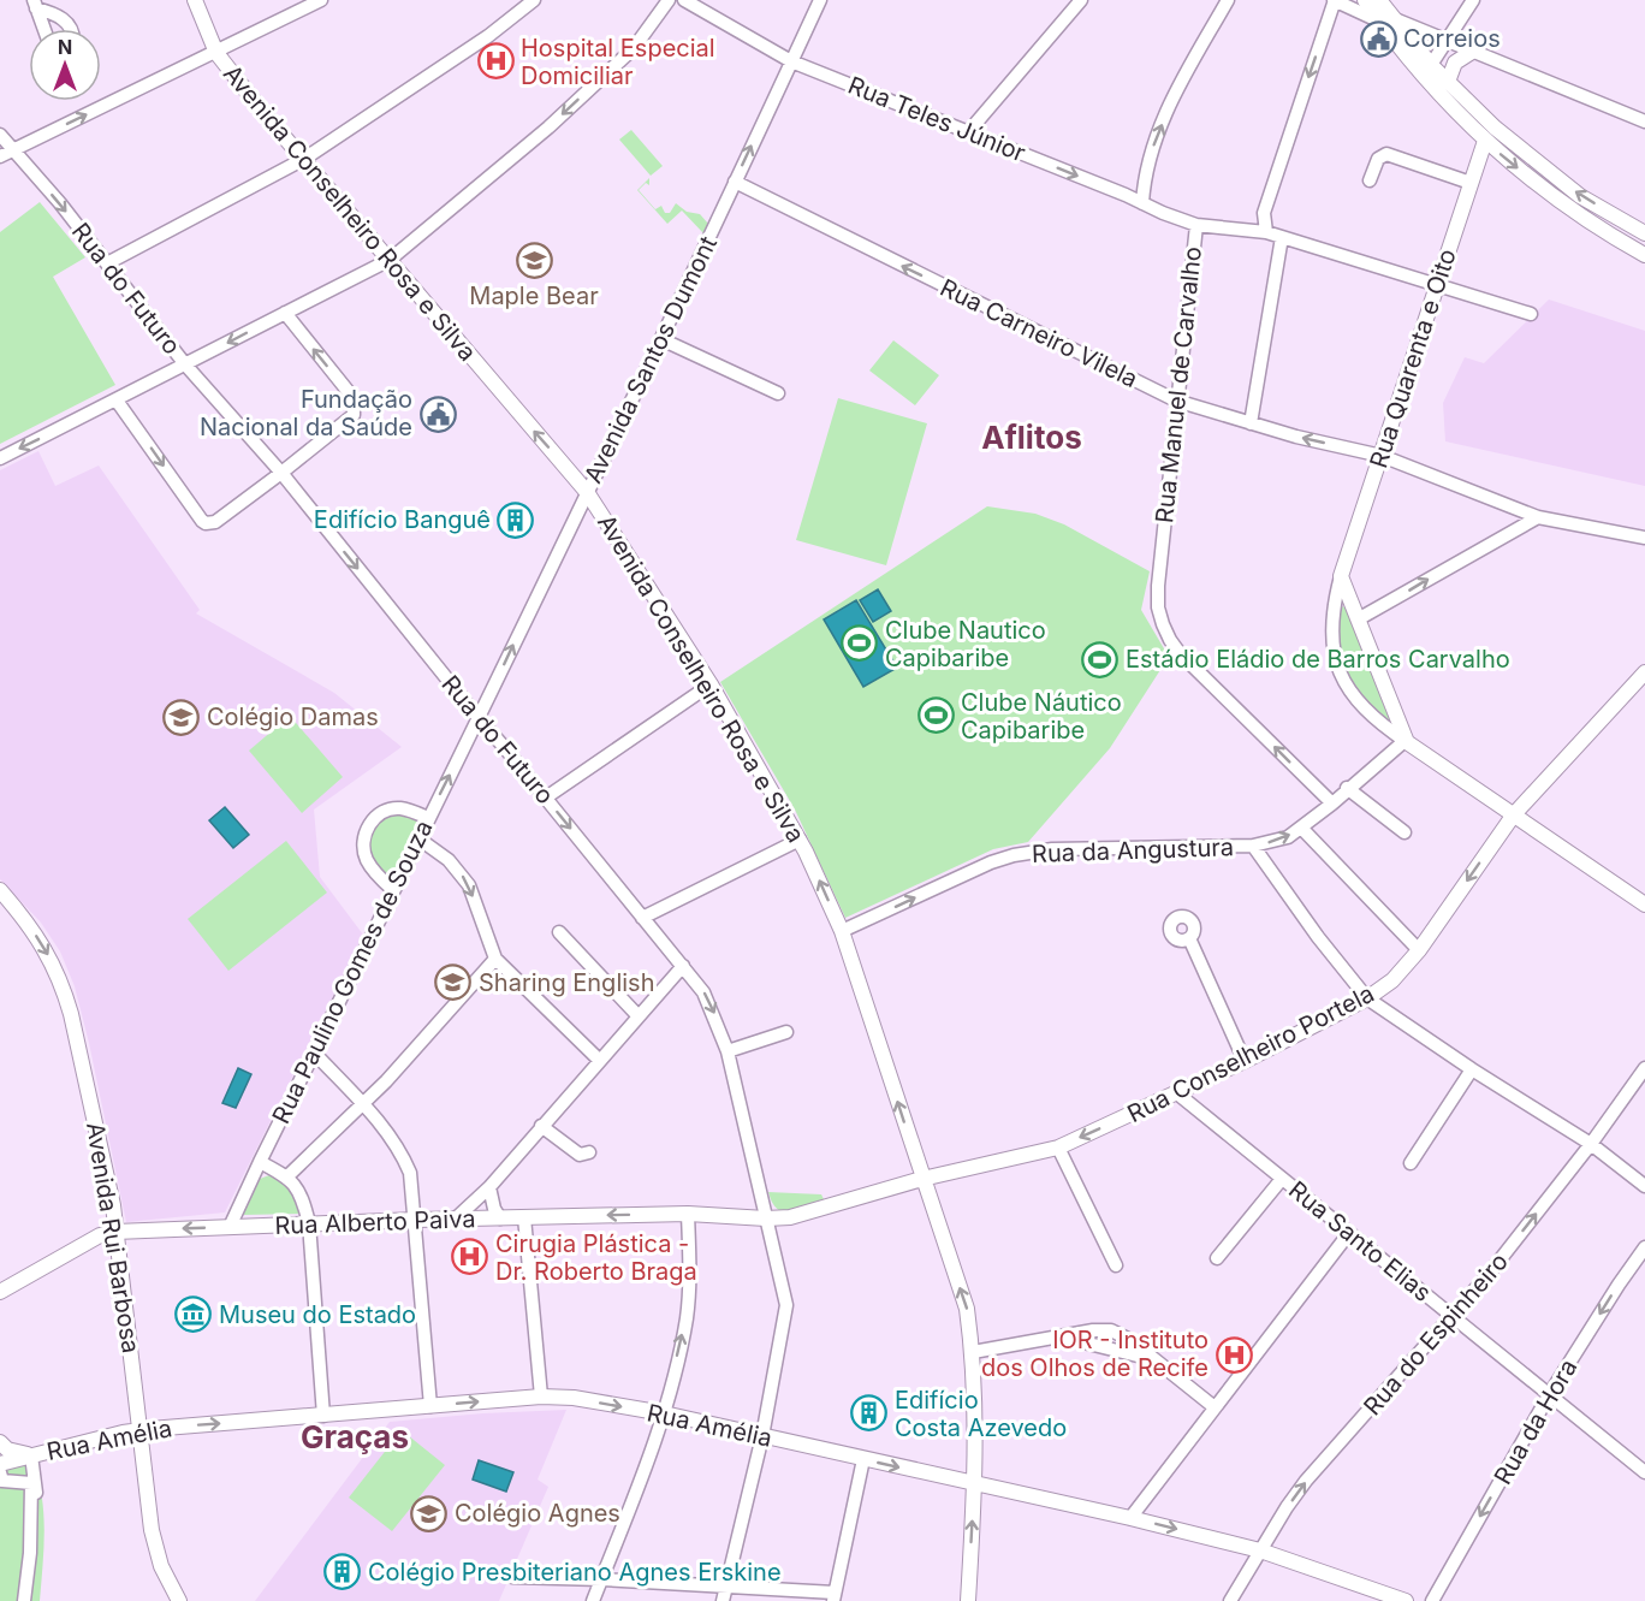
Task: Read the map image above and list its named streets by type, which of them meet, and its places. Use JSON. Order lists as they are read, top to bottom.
{
  "streets": {
    "main road": [
      "Avenida Conselheiro Rosa e Silva",
      "Rua Quarenta e Oito",
      "Rua Conselheiro Portela",
      "Rua Alberto Paiva",
      "Avenida Rui Barbosa",
      "Rua Amélia"
    ],
    "street": [
      "Rua Teles Júnior",
      "Rua do Futuro",
      "Rua Carneiro Vilela",
      "Avenida Santos Dumont",
      "Rua Manuel de Carvalho",
      "Rua da Angustura",
      "Rua Paulino Gomes de Souza",
      "Rua Santo Elias",
      "Rua do Espinheiro",
      "Rua da Hora"
    ]
  },
  "crossings": [
    ["Rua Teles Júnior", "Rua Quarenta e Oito"],
    ["Rua Teles Júnior", "Avenida Santos Dumont"],
    ["Rua Teles Júnior", "Rua Manuel de Carvalho"],
    ["Avenida Conselheiro Rosa e Silva", "Avenida Santos Dumont"],
    ["Avenida Conselheiro Rosa e Silva", "Rua da Angustura"],
    ["Avenida Conselheiro Rosa e Silva", "Rua Conselheiro Portela"],
    ["Avenida Conselheiro Rosa e Silva", "Rua Amélia"],
    ["Rua do Futuro", "Avenida Santos Dumont"],
    ["Rua do Futuro", "Rua Paulino Gomes de Souza"],
    ["Rua do Futuro", "Rua Conselheiro Portela"],
    ["Rua do Futuro", "Rua Alberto Paiva"],
    ["Rua do Futuro", "Rua Amélia"],
    ["Rua Carneiro Vilela", "Rua Quarenta e Oito"],
    ["Rua Carneiro Vilela", "Avenida Santos Dumont"],
    ["Rua Carneiro Vilela", "Rua Manuel de Carvalho"],
    ["Rua Quarenta e Oito", "Rua da Angustura"],
    ["Rua Quarenta e Oito", "Rua Conselheiro Portela"],
    ["Avenida Santos Dumont", "Rua Paulino Gomes de Souza"],
    ["Rua Manuel de Carvalho", "Rua da Angustura"],
    ["Rua Paulino Gomes de Souza", "Rua Alberto Paiva"],
    ["Rua Conselheiro Portela", "Rua Alberto Paiva"],
    ["Rua Conselheiro Portela", "Rua Santo Elias"],
    ["Rua Alberto Paiva", "Avenida Rui Barbosa"],
    ["Avenida Rui Barbosa", "Rua Amélia"],
    ["Rua Santo Elias", "Rua do Espinheiro"],
    ["Rua Santo Elias", "Rua da Hora"],
    ["Rua do Espinheiro", "Rua Amélia"]
  ],
  "one_way": [
    "Avenida Conselheiro Rosa e Silva",
    "Rua do Futuro",
    "Rua Carneiro Vilela",
    "Avenida Santos Dumont",
    "Rua Manuel de Carvalho",
    "Rua da Angustura",
    "Rua Alberto Paiva",
    "Avenida Rui Barbosa",
    "Rua do Espinheiro",
    "Rua da Hora",
    "Rua Amélia"
  ],
  "districts": ["Aflitos", "Graças"],
  "places": {
    "public building": ["Correios", "Fundação Nacional da Saúde"],
    "hospital": ["Hospital Especial Domiciliar", "Cirugia Plástica - Dr. Roberto Braga", "IOR - Instituto dos Olhos de Recife"],
    "school or university": [
      "Maple Bear",
      "Colégio Damas",
      "Sharing English",
      "Colégio Agnes"
    ],
    "building": ["Edifício Banguê", "Edifício Costa Azevedo", "Colégio Presbiteriano Agnes Erskine"],
    "sports": ["Clube Nautico Capibaribe", "Estádio Eládio de Barros Carvalho", "Clube Náutico Capibaribe"],
    "museum": ["Museu do Estado"]
  },
  "north": "top"
}
